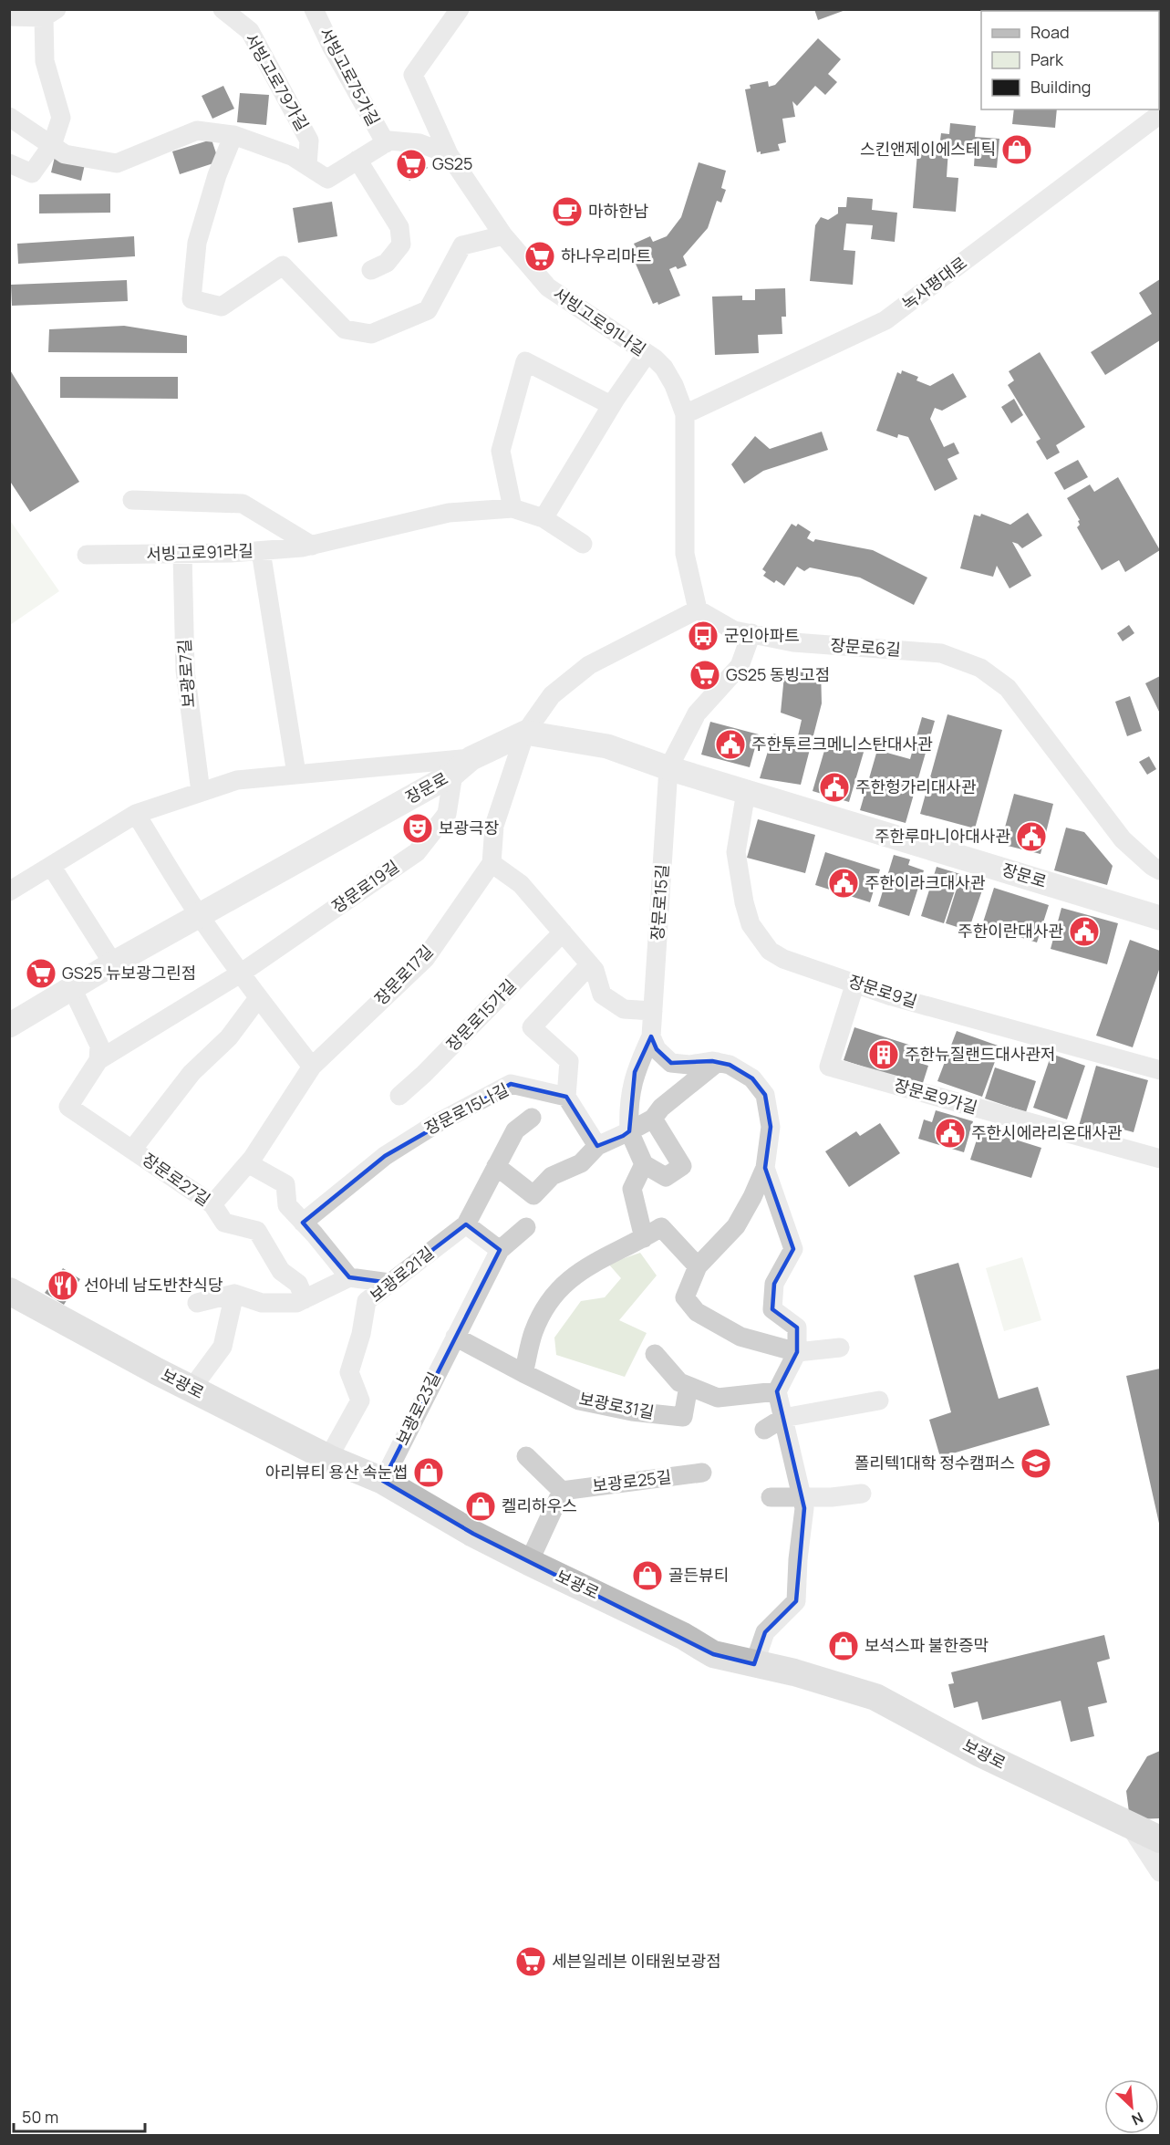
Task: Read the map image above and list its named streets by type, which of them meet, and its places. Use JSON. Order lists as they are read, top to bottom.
{
  "streets": {
    "main road": ["보광로"],
    "street": [
      "서빙고로75가길",
      "서빙고로79가길",
      "녹사평대로",
      "서빙고로91나길",
      "서빙고로91라길",
      "장문로6길",
      "보광로7길",
      "장문로",
      "장문로19길",
      "장문로15길",
      "장문로17길",
      "장문로9길",
      "장문로15가길",
      "장문로9가길",
      "장문로15나길",
      "장문로27길",
      "보광로21길",
      "보광로31길",
      "보광로23길",
      "보광로25길"
    ]
  },
  "crossings": [
    ["녹사평대로", "서빙고로91나길"],
    ["서빙고로91나길", "장문로6길"],
    ["서빙고로91라길", "보광로7길"],
    ["장문로", "장문로19길"],
    ["장문로", "장문로15길"],
    ["장문로", "장문로9길"],
    ["장문로19길", "장문로27길"],
    ["장문로17길", "장문로27길"],
    ["장문로9길", "장문로9가길"],
    ["보광로21길", "보광로"],
    ["보광로", "보광로23길"]
  ],
  "places": {
    "shop": [
      "스킨앤제이에스테틱",
      "아리뷰티 용산 속눈썹",
      "켈리하우스",
      "골든뷰티",
      "보석스파 불한증막"
    ],
    "supermarket": [
      "GS25",
      "하나우리마트",
      "GS25 동빙고점",
      "GS25 뉴보광그린점",
      "세븐일레븐 이태원보광점"
    ],
    "cafe": ["마하한남"],
    "bus stop": ["군인아파트"],
    "public building": [
      "주한투르크메니스탄대사관",
      "주한헝가리대사관",
      "주한루마니아대사관",
      "주한이라크대사관",
      "주한이란대사관",
      "주한시에라리온대사관"
    ],
    "theatre": ["보광극장"],
    "building": ["주한뉴질랜드대사관저"],
    "restaurant": ["선아네 남도반찬식당"],
    "school or university": ["폴리텍1대학 정수캠퍼스"]
  },
  "legend": ["Road", "Park", "Building"],
  "scale_bar": "50 m",
  "north": "bottom right"
}
